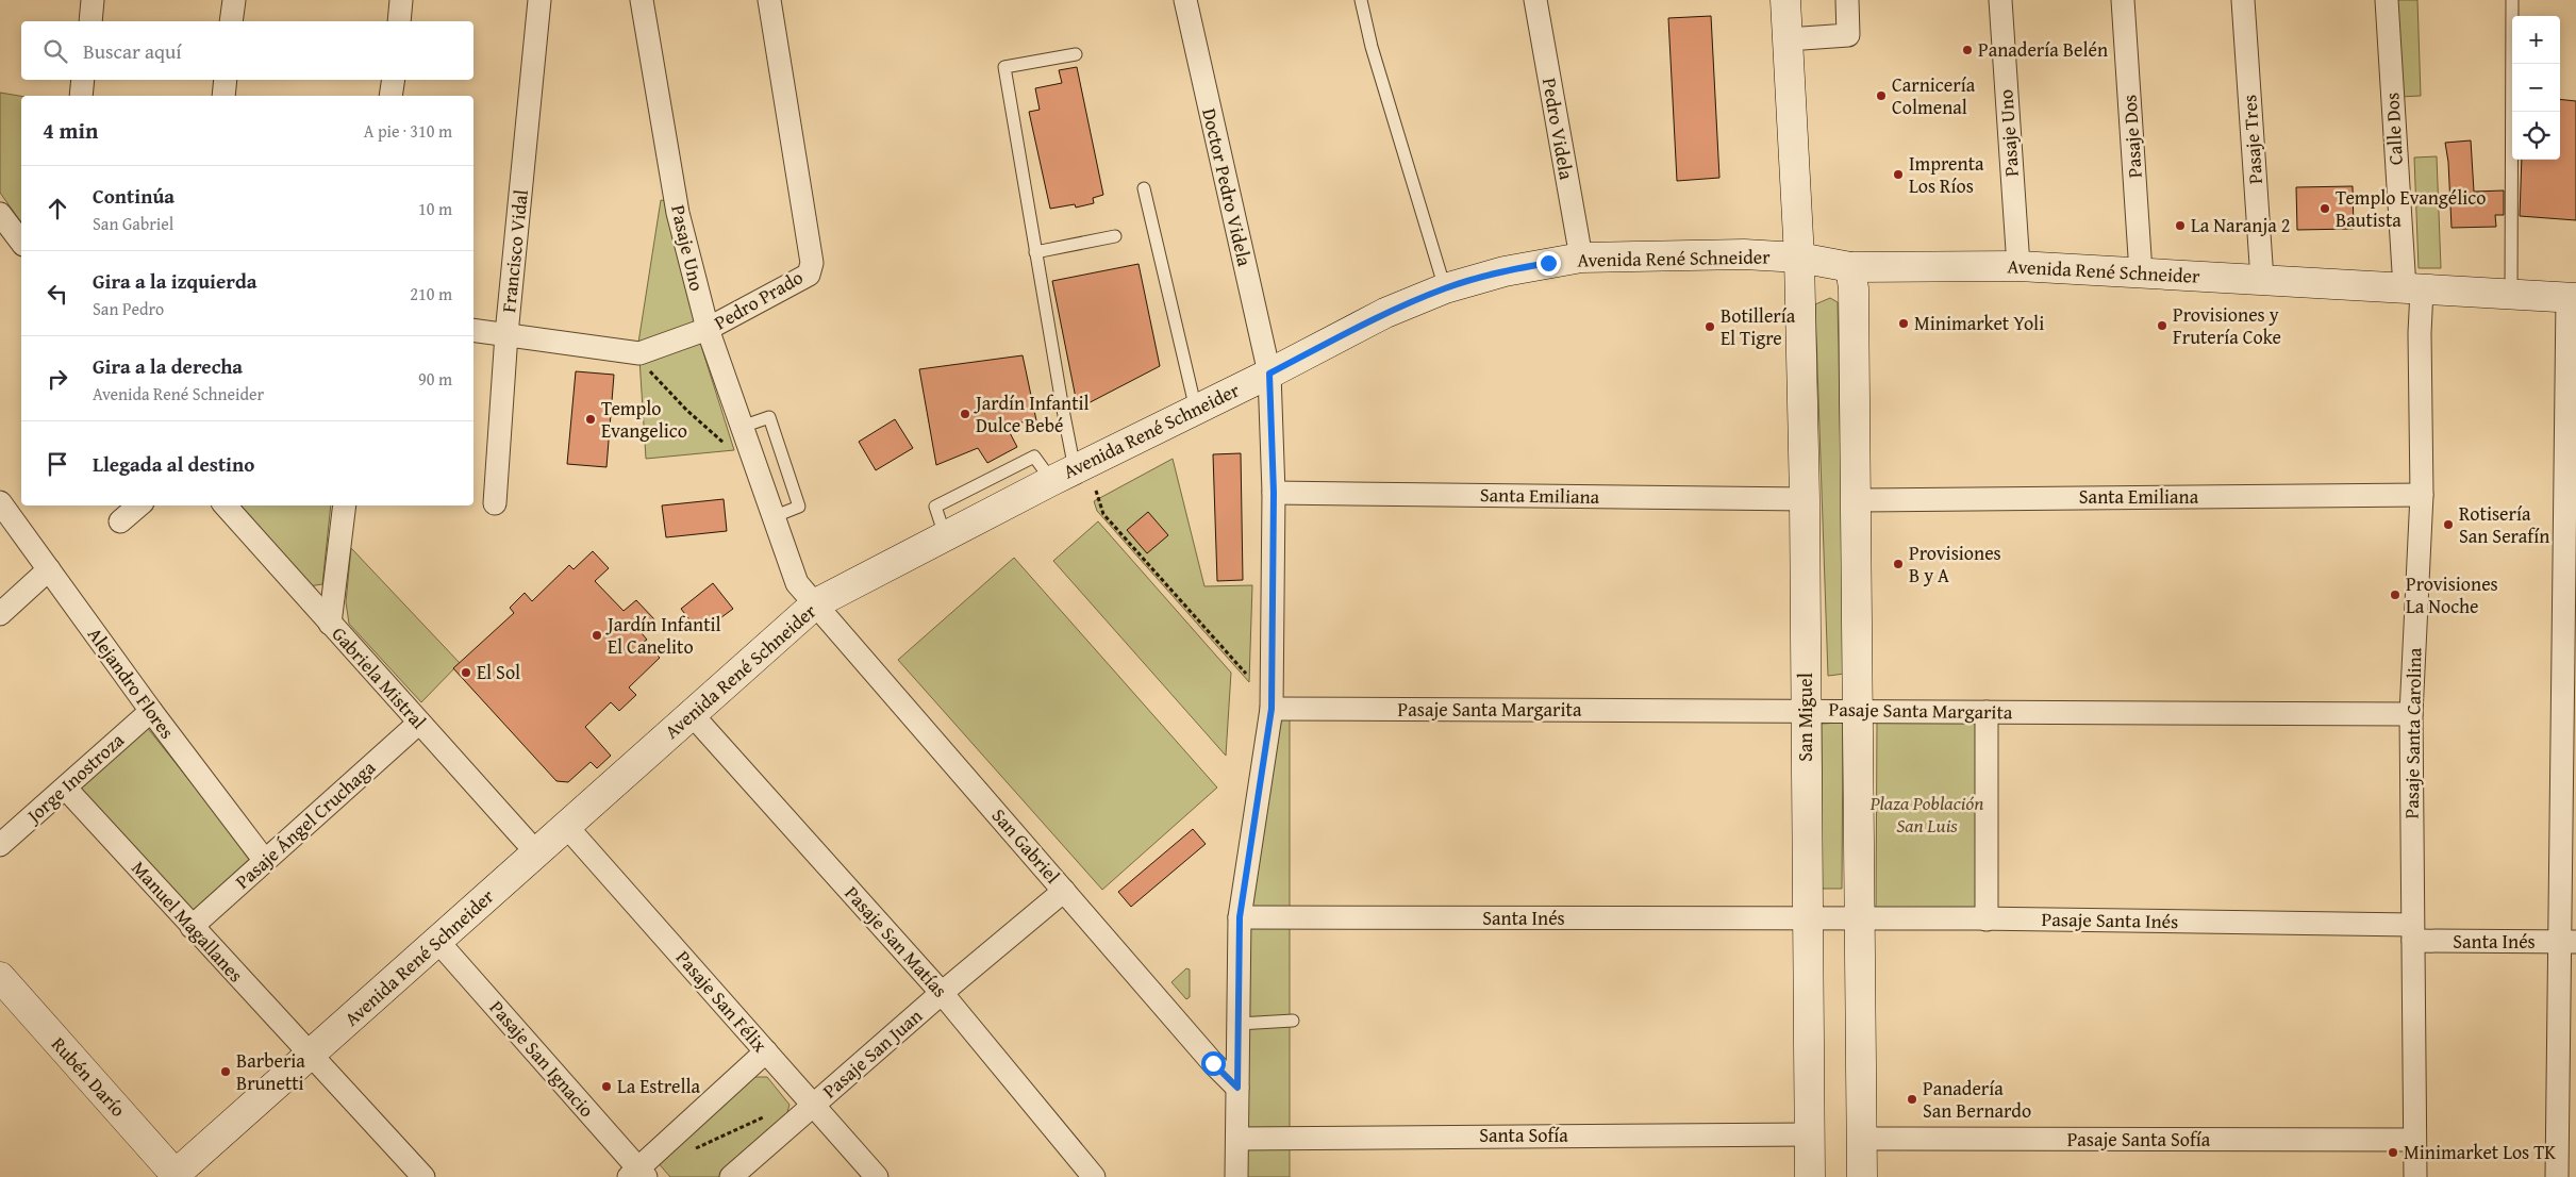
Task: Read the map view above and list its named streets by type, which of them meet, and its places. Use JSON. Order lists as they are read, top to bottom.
{
  "streets": {
    "main road": ["Avenida René Schneider", "San Miguel", "Rubén Darío"],
    "street": [
      "Pedro Videla",
      "Calle Dos",
      "Pasaje Uno",
      "Pasaje Dos",
      "Pasaje Tres",
      "Doctor Pedro Videla",
      "Francisco Vidal",
      "Pedro Prado",
      "Santa Emiliana",
      "Gabriela Mistral",
      "Alejandro Flores",
      "Pasaje Santa Margarita",
      "Pasaje Santa Carolina",
      "Jorge Inostroza",
      "Pasaje Ángel Cruchaga",
      "San Gabriel",
      "Santa Inés",
      "Pasaje Santa Inés",
      "Manuel Magallanes",
      "Pasaje San Matías",
      "Pasaje San Félix",
      "Pasaje San Juan",
      "Pasaje San Ignacio",
      "Santa Sofía",
      "Pasaje Santa Sofía"
    ]
  },
  "crossings": [
    ["Pedro Videla", "Avenida René Schneider"],
    ["Calle Dos", "Avenida René Schneider"],
    ["Calle Dos", "Pasaje Santa Carolina"],
    ["Pasaje Uno", "Avenida René Schneider"],
    ["Pasaje Uno", "Pedro Prado"],
    ["Pasaje Uno", "San Gabriel"],
    ["Pasaje Dos", "Avenida René Schneider"],
    ["Pasaje Tres", "Avenida René Schneider"],
    ["Doctor Pedro Videla", "Avenida René Schneider"],
    ["Doctor Pedro Videla", "Santa Emiliana"],
    ["Doctor Pedro Videla", "Pasaje Santa Margarita"],
    ["Doctor Pedro Videla", "San Gabriel"],
    ["Doctor Pedro Videla", "Santa Inés"],
    ["Doctor Pedro Videla", "Santa Sofía"],
    ["Francisco Vidal", "Pedro Prado"],
    ["Avenida René Schneider", "Gabriela Mistral"],
    ["Avenida René Schneider", "San Miguel"],
    ["Avenida René Schneider", "Pasaje Santa Carolina"],
    ["Avenida René Schneider", "San Gabriel"],
    ["Avenida René Schneider", "Manuel Magallanes"],
    ["Avenida René Schneider", "Pasaje San Matías"],
    ["Avenida René Schneider", "Pasaje San Félix"],
    ["Avenida René Schneider", "Pasaje San Ignacio"],
    ["Avenida René Schneider", "Rubén Darío"],
    ["Santa Emiliana", "San Miguel"],
    ["Santa Emiliana", "Pasaje Santa Carolina"],
    ["Gabriela Mistral", "Pasaje Ángel Cruchaga"],
    ["Alejandro Flores", "Jorge Inostroza"],
    ["Alejandro Flores", "Pasaje Ángel Cruchaga"],
    ["Pasaje Santa Margarita", "San Miguel"],
    ["Pasaje Santa Margarita", "Pasaje Santa Carolina"],
    ["San Miguel", "Santa Inés"],
    ["San Miguel", "Pasaje Santa Inés"],
    ["San Miguel", "Santa Sofía"],
    ["Pasaje Santa Carolina", "Santa Inés"],
    ["Pasaje Santa Carolina", "Pasaje Santa Inés"],
    ["Pasaje Santa Carolina", "Pasaje Santa Sofía"],
    ["Jorge Inostroza", "Manuel Magallanes"],
    ["Pasaje Ángel Cruchaga", "Manuel Magallanes"],
    ["San Gabriel", "Pasaje San Juan"],
    ["Santa Inés", "Pasaje Santa Inés"],
    ["Pasaje San Matías", "Pasaje San Juan"],
    ["Pasaje San Félix", "Pasaje San Juan"]
  ],
  "parks": ["Plaza Población San Luis"],
  "places": [
    "Panadería Belén",
    "Carnicería Colmenal",
    "Imprenta Los Ríos",
    "Templo Evangélico Bautista",
    "La Naranja 2",
    "Minimarket Yoli",
    "Provisiones y Frutería Coke",
    "Botillería El Tigre",
    "Jardín Infantil Dulce Bebé",
    "Templo Evangelico",
    "Rotisería San Serafín",
    "Provisiones B y A",
    "Provisiones La Noche",
    "Jardín Infantil El Canelito",
    "El Sol",
    "Barberia Brunetti",
    "La Estrella",
    "Panadería San Bernardo",
    "Minimarket Los TK"
  ],
  "page": {
    "map_buttons": ["+", "−"],
    "search": "Buscar aquí",
    "heading": ["4 min", "A pie · 310 m"],
    "list": [
      ["Continúa", "San Gabriel", "10 m"],
      ["Gira a la izquierda", "San Pedro", "210 m"],
      ["Gira a la derecha", "Avenida René Schneider", "90 m"],
      "Llegada al destino"
    ]
  }
}
